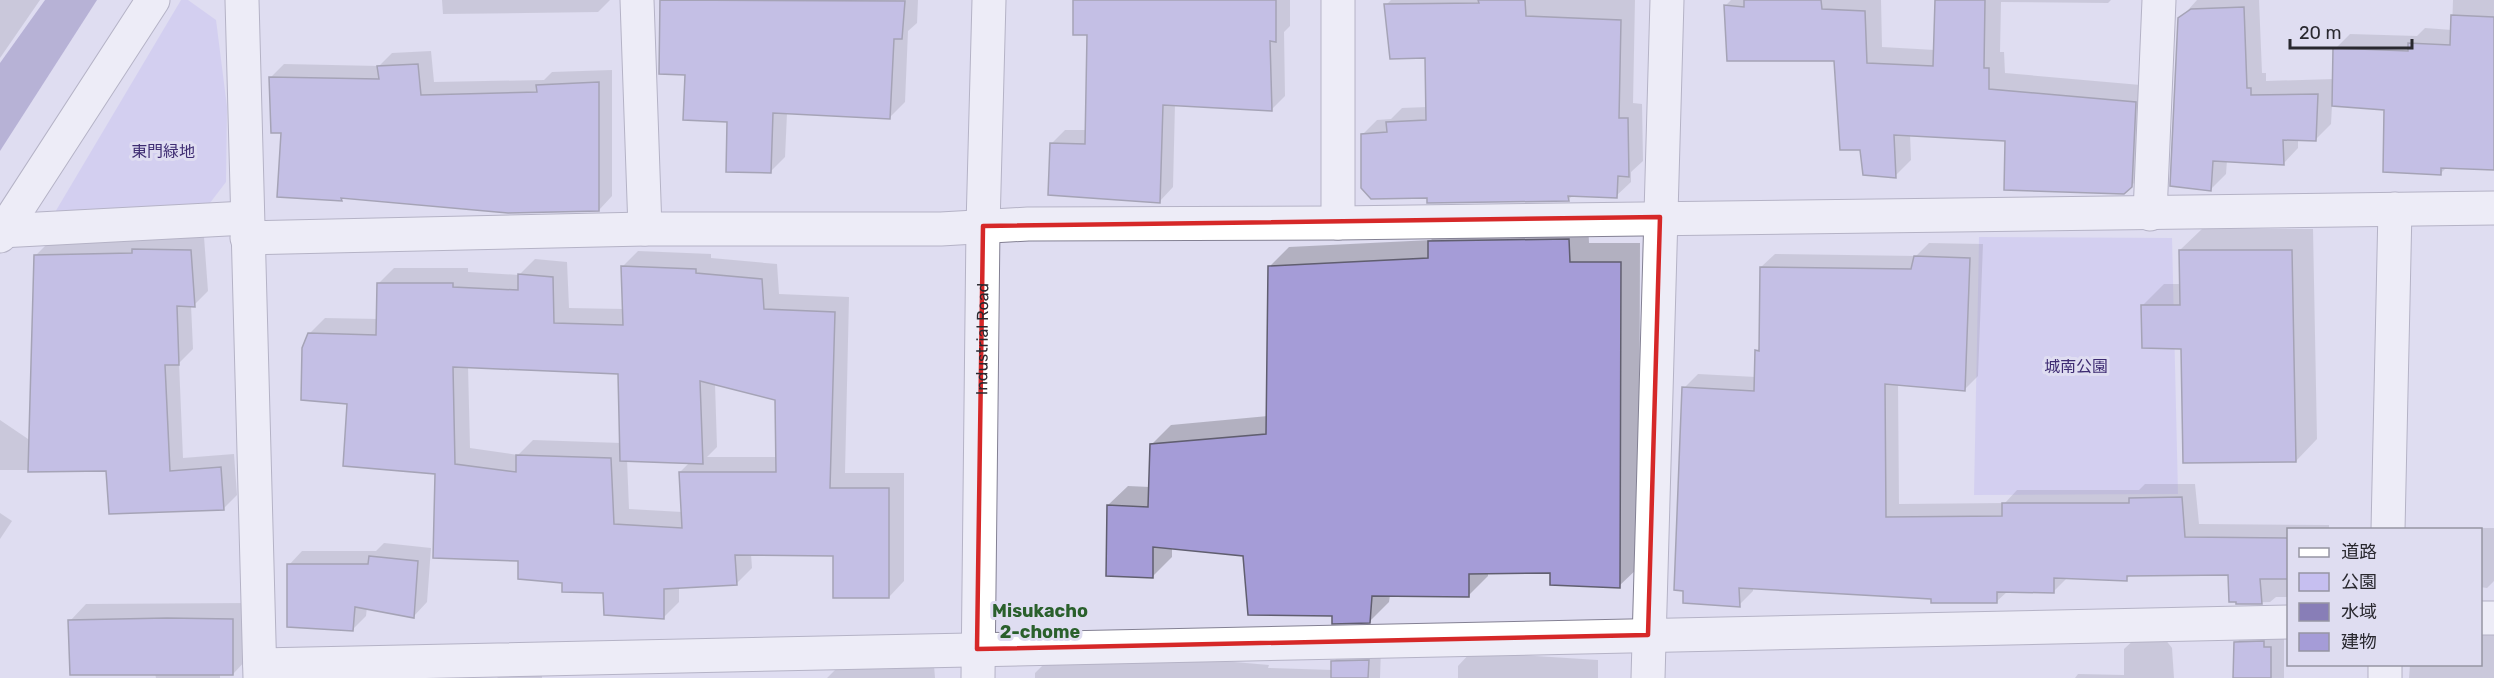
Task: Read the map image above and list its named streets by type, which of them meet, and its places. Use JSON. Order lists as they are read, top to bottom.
{
  "streets": {
    "street": ["Industrial Road"]
  },
  "districts": ["Misukacho 2-chome"],
  "parks": ["東門緑地", "城南公園"],
  "legend": [
    "道路",
    "公園",
    "水域",
    "建物"
  ],
  "scale_bar": "20 m"
}
